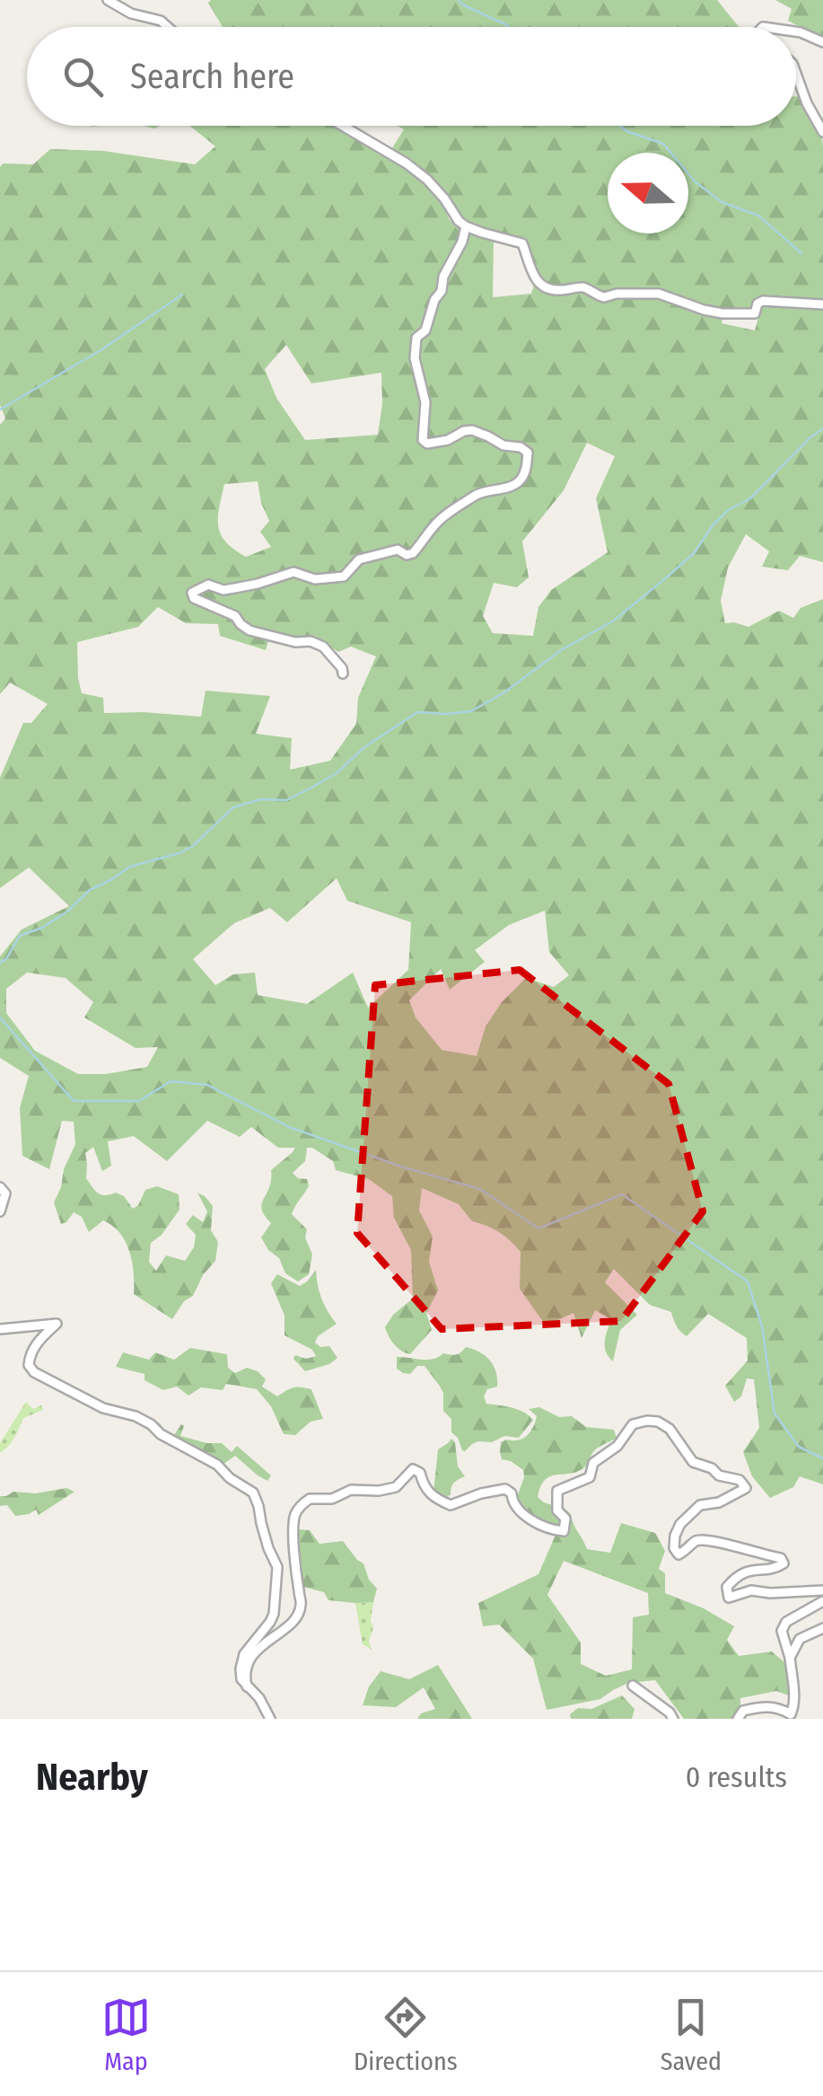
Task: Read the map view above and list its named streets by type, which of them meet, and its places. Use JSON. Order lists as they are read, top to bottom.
{
  "north": "left",
  "page": {
    "search": "Search here",
    "heading": ["Nearby", "0 results"],
    "nav": ["Map", "Directions", "Saved"]
  }
}
